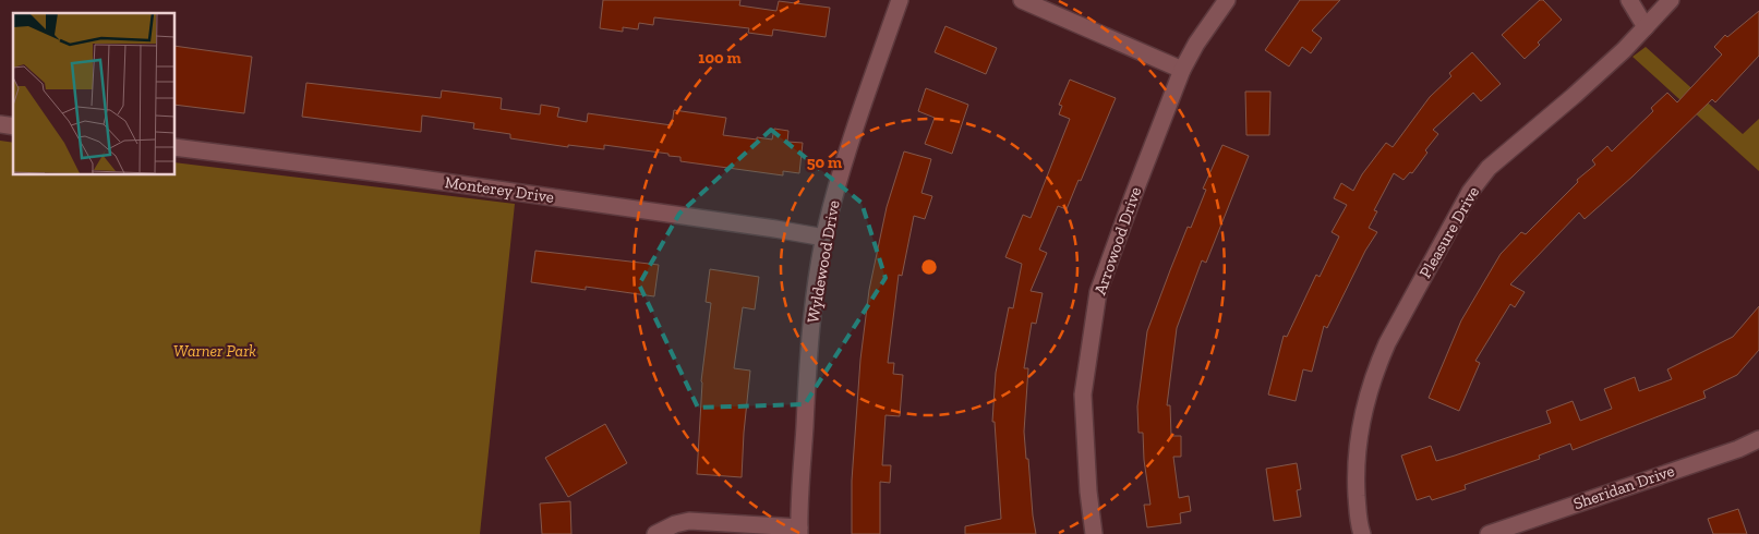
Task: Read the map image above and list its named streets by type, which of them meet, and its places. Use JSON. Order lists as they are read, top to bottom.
{
  "streets": {
    "street": [
      "Monterey Drive",
      "Pleasure Drive",
      "Arrowood Drive",
      "Wyldewood Drive",
      "Sheridan Drive"
    ]
  },
  "crossings": [
    ["Monterey Drive", "Wyldewood Drive"]
  ],
  "parks": ["Warner Park"],
  "rings": ["100 m", "50 m"]
}
